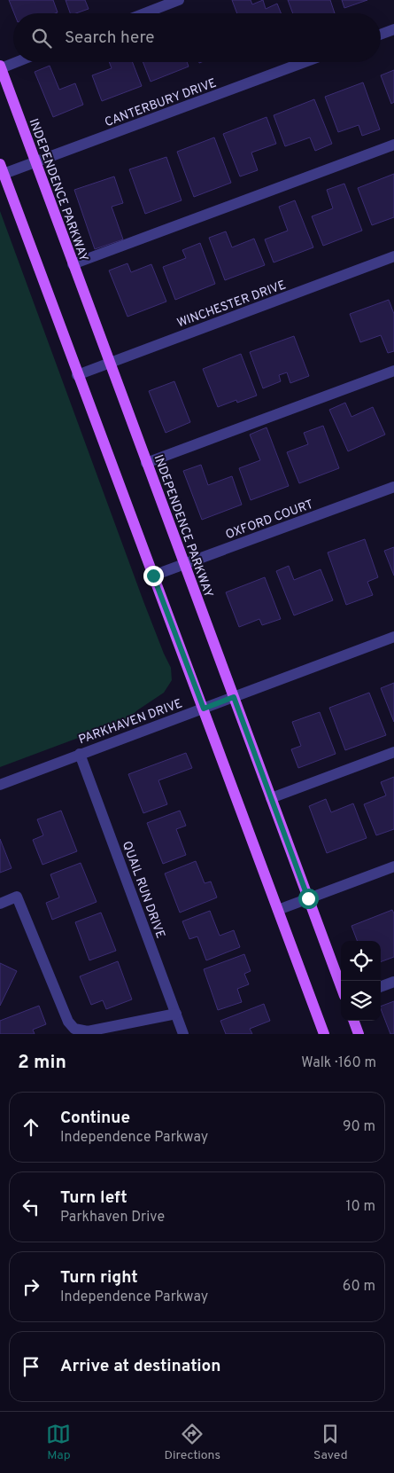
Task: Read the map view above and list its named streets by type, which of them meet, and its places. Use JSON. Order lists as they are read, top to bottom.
{
  "streets": {
    "main road": ["INDEPENDENCE PARKWAY"],
    "street": [
      "CANTERBURY DRIVE",
      "WINCHESTER DRIVE",
      "OXFORD COURT",
      "PARKHAVEN DRIVE",
      "QUAIL RUN DRIVE"
    ]
  },
  "crossings": [
    ["CANTERBURY DRIVE", "INDEPENDENCE PARKWAY"],
    ["INDEPENDENCE PARKWAY", "WINCHESTER DRIVE"],
    ["INDEPENDENCE PARKWAY", "OXFORD COURT"],
    ["INDEPENDENCE PARKWAY", "PARKHAVEN DRIVE"],
    ["PARKHAVEN DRIVE", "QUAIL RUN DRIVE"]
  ],
  "page": {
    "search": "Search here",
    "heading": ["2 min", "Walk · 160 m"],
    "list": [
      ["Continue", "Independence Parkway", "90 m"],
      ["Turn left", "Parkhaven Drive", "10 m"],
      ["Turn right", "Independence Parkway", "60 m"],
      "Arrive at destination"
    ],
    "nav": ["Map", "Directions", "Saved"]
  }
}
